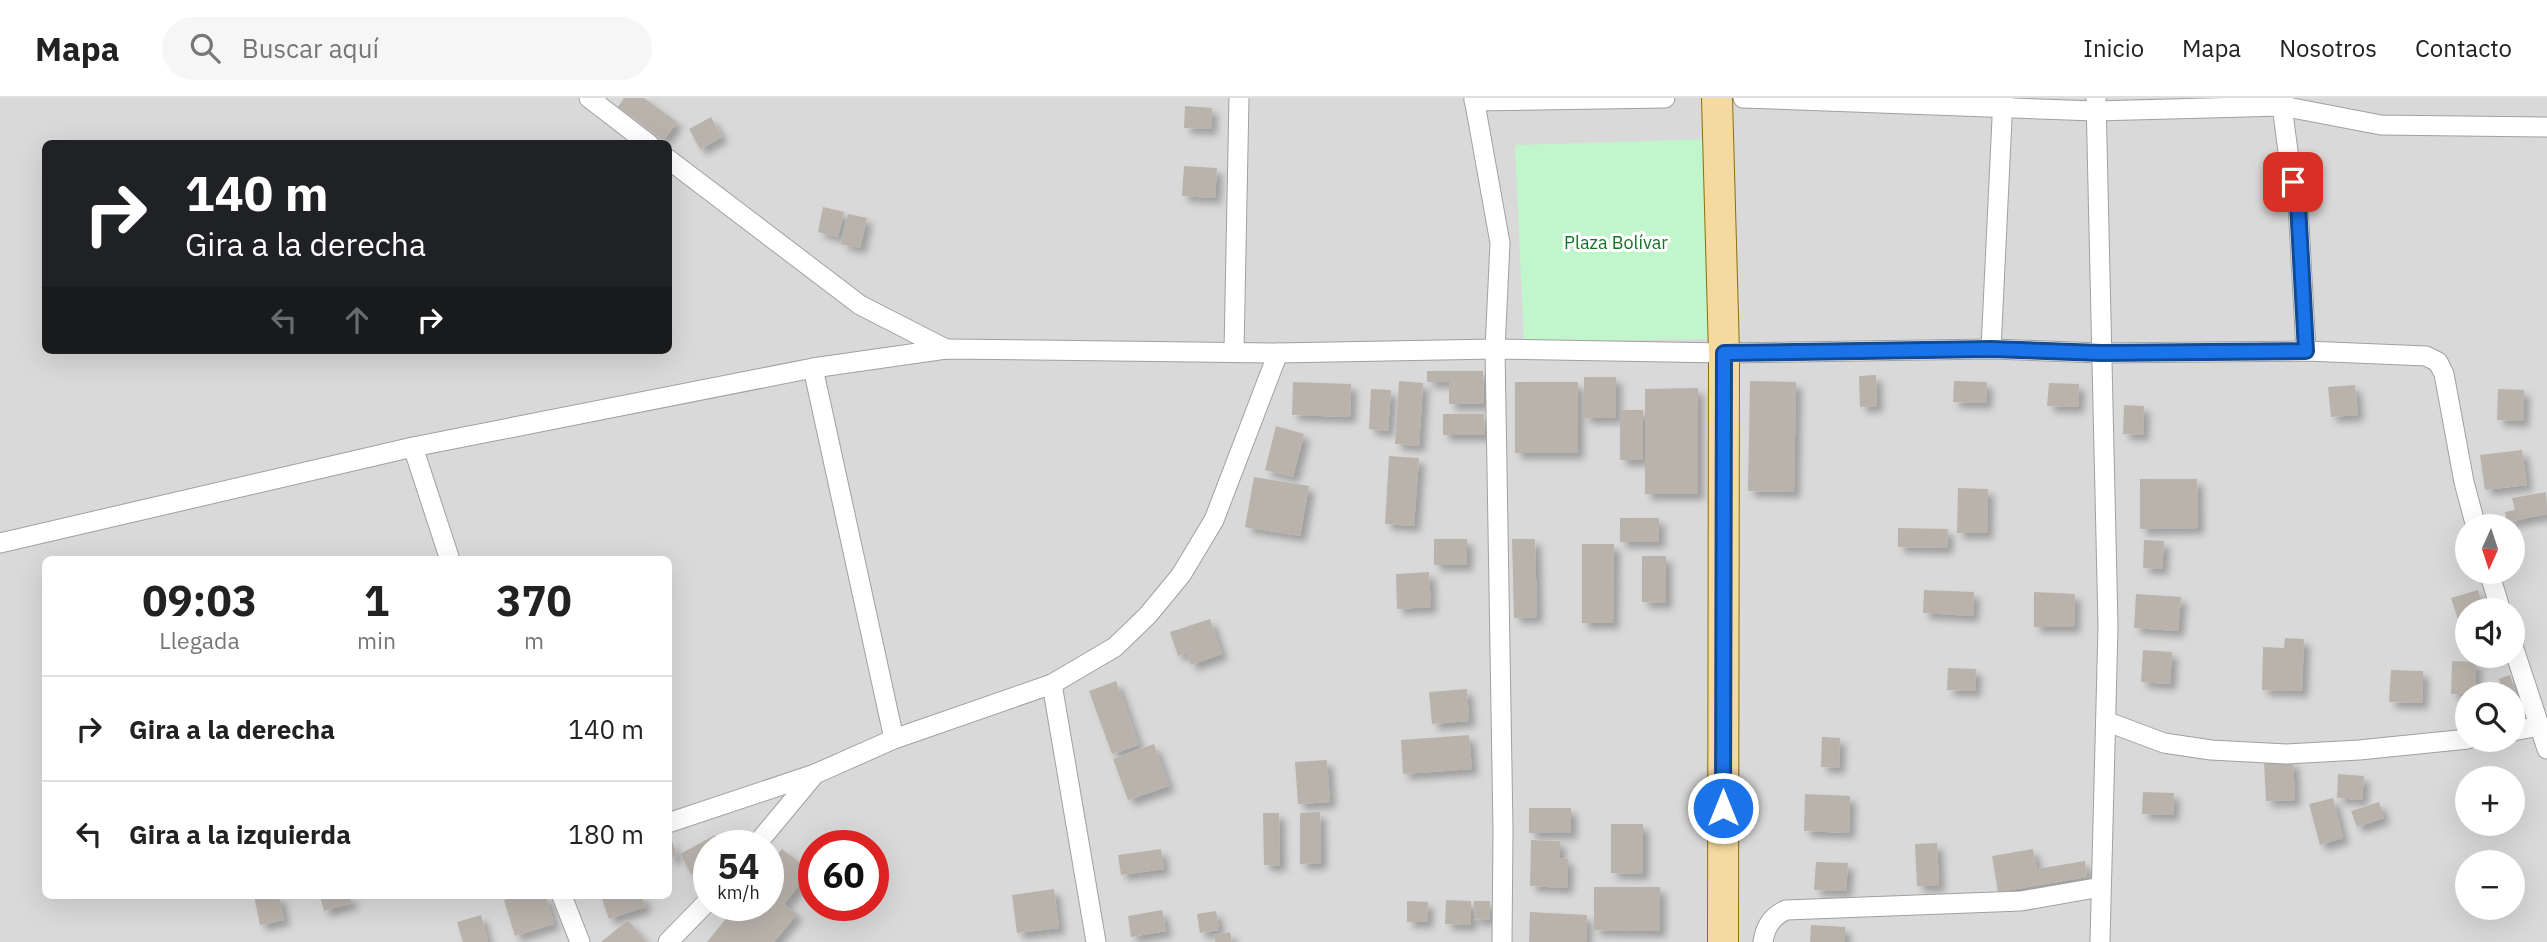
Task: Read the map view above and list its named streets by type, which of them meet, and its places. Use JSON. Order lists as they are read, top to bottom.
{
  "parks": ["Plaza Bolívar"],
  "north": "bottom",
  "page": {
    "header": "Mapa",
    "search": "Buscar aquí",
    "nav": [
      "Inicio",
      "Mapa",
      "Nosotros",
      "Contacto"
    ],
    "turn": ["140 m", "Gira a la derecha"],
    "map_buttons": ["+", "−"],
    "eta": [
      "09:03",
      "Llegada",
      "1",
      "min",
      "370",
      "m"
    ],
    "list": [
      {
        "name": "Gira a la derecha",
        "value": "140 m"
      },
      {
        "name": "Gira a la izquierda",
        "value": "180 m"
      }
    ],
    "speed": "54 km/h",
    "limit": "60"
  }
}
